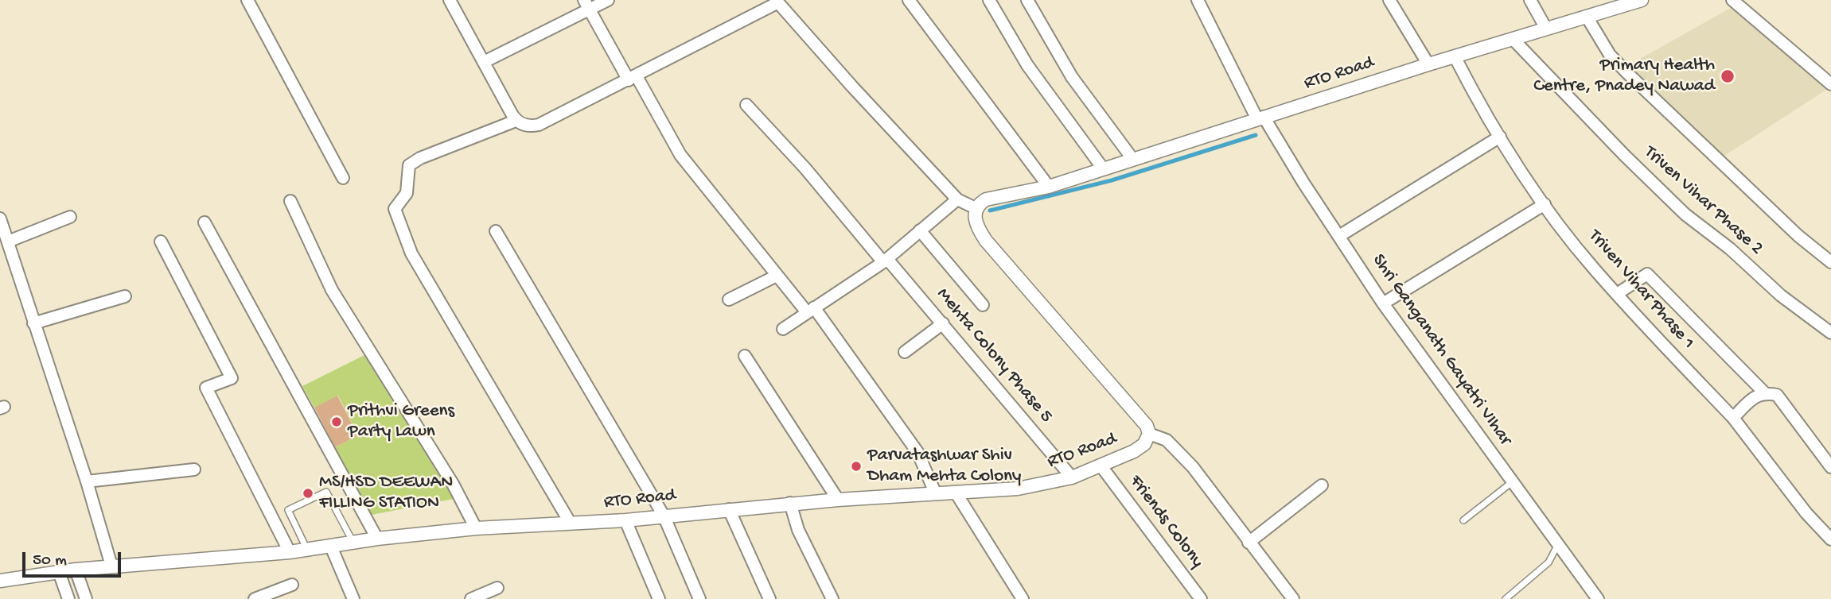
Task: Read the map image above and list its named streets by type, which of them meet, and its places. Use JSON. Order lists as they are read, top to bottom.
{
  "streets": {
    "street": [
      "RTO Road",
      "Triven Vihar Phase 2",
      "Triven Vihar Phase 1",
      "Shri Ganganath Gayatri VIhar",
      "Mehta Colony Phase 5",
      "Friends Colony"
    ]
  },
  "crossings": [
    ["RTO Road", "Triven Vihar Phase 2"],
    ["RTO Road", "Triven Vihar Phase 1"],
    ["RTO Road", "Shri Ganganath Gayatri VIhar"],
    ["RTO Road", "Mehta Colony Phase 5"],
    ["RTO Road", "Friends Colony"]
  ],
  "places": [
    "Primary Health Centre, Pnadey Nawad",
    "Prithvi Greens Party Lawn",
    "Parvatashwar Shiv Dham Mehta Colony",
    "MS/HSD DEEWAN FILLING STATION"
  ],
  "scale_bar": "50 m"
}
